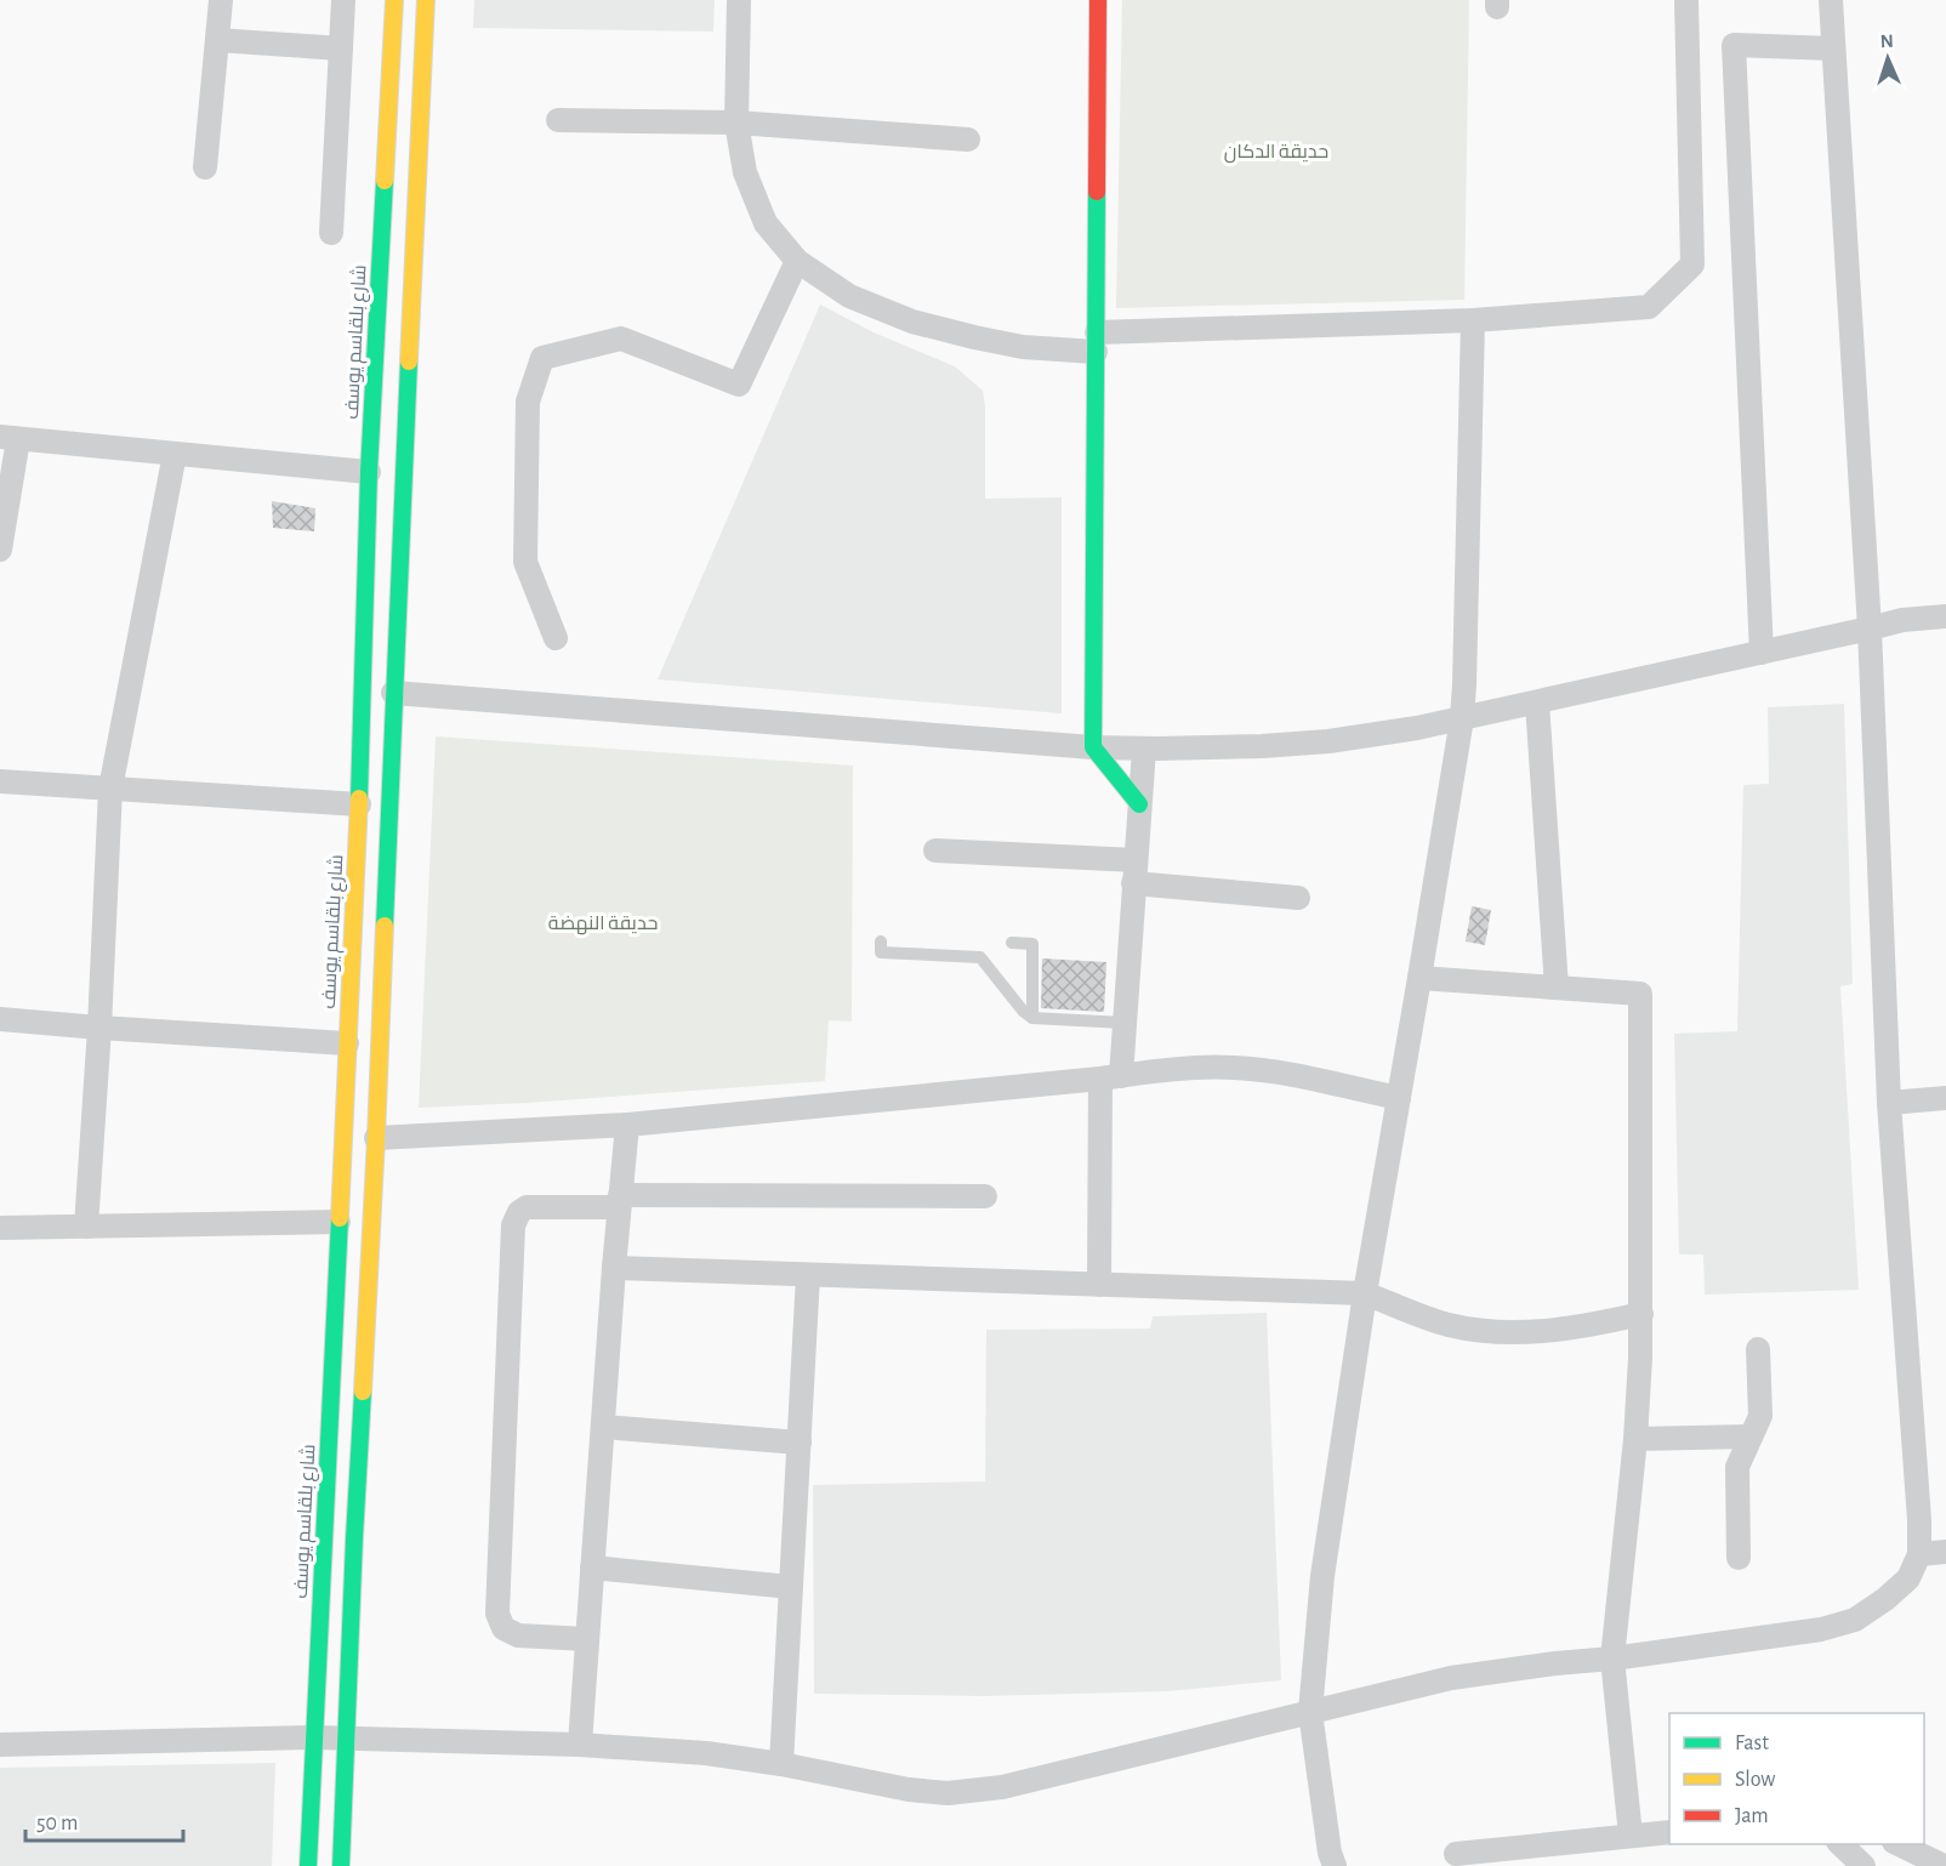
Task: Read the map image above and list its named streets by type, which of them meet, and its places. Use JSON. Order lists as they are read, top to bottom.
{
  "streets": {
    "main road": ["شارع بلقاسم يوسف"]
  },
  "parks": ["حديقة الدكان", "حديقة النهضة"],
  "legend": ["Fast", "Slow", "Jam"],
  "scale_bar": "50 m",
  "north": "top"
}
